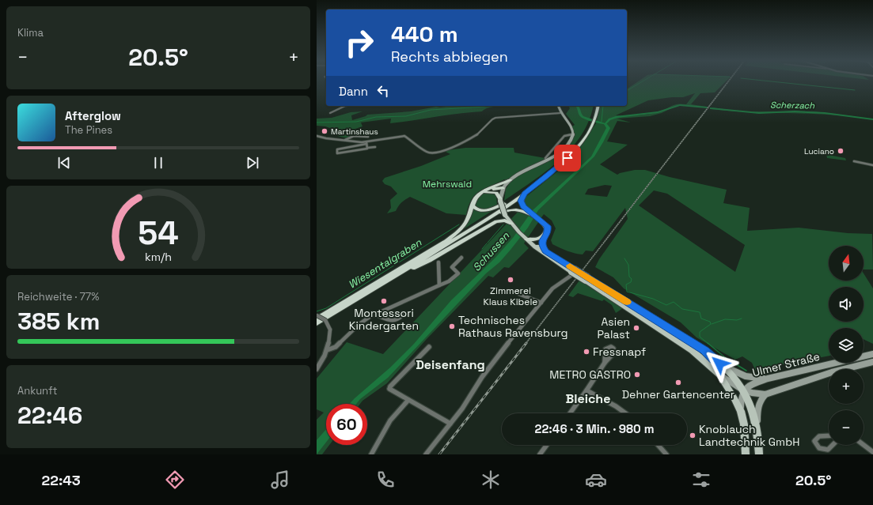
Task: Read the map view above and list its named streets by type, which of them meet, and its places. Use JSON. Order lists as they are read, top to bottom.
{
  "streets": {
    "main road": ["Ulmer Straße"]
  },
  "districts": ["Deisenfang", "Bleiche"],
  "water": ["Scherzach", "Schussen", "Wiesentalgraben"],
  "parks": ["Mehrswald"],
  "places": [
    "Martinshaus",
    "Luciano",
    "Zimmerei Klaus Kibele",
    "Montessori Kindergarten",
    "Technisches Rathaus Ravensburg",
    "Asien Palast",
    "Fressnapf",
    "METRO GASTRO",
    "Dehner Gartencenter",
    "Knoblauch Landtechnik GmbH"
  ],
  "north": "top",
  "page": {
    "tile": [
      "Klima",
      ["Reichweite · 77%", "385 km"],
      ["Ankunft", "22:46"]
    ],
    "turn": ["440 m", "Rechts abbiegen"],
    "heat": ["−", "20.5°", "+"],
    "then": "Dann",
    "song": ["Afterglow", "The Pines"],
    "map_buttons": ["+", "−"],
    "limit": "60",
    "trip": "22:46 · 3 Min. · 980 m",
    "tabs": ["22:43", "20.5°"],
    "gauge": ["54", "km/h"]
  }
}
